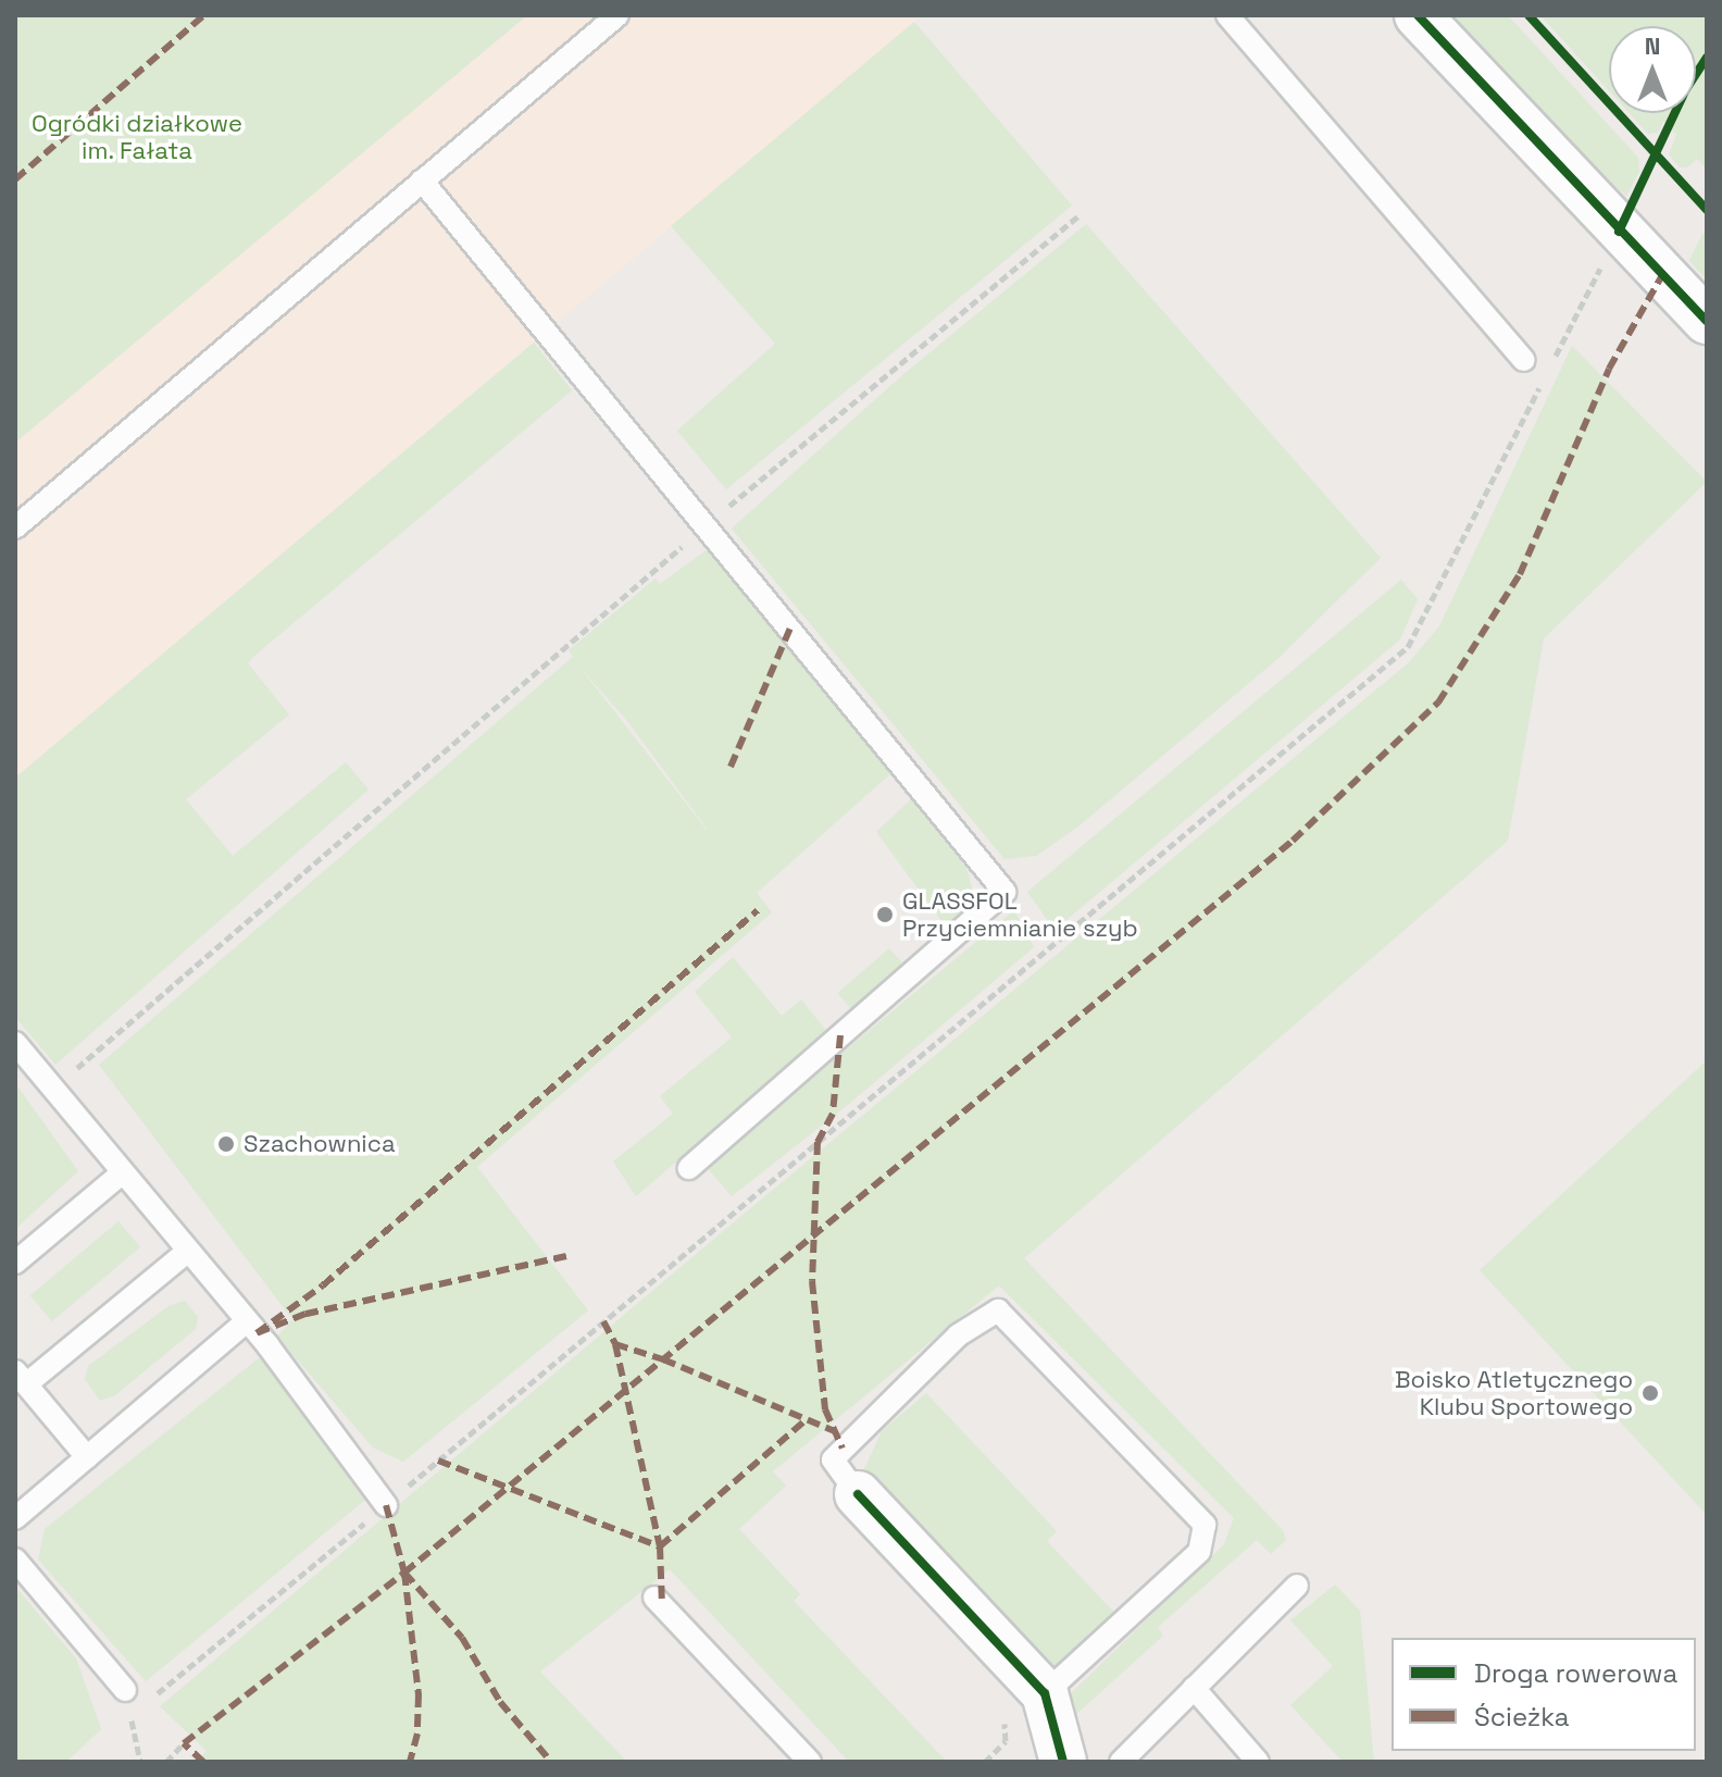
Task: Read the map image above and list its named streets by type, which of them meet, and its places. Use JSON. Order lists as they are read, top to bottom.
{
  "parks": ["Ogródki działkowe im. Fałata"],
  "places": ["GLASSFOL Przyciemnianie szyb", "Szachownica", "Boisko Atletycznego Klubu Sportowego"],
  "legend": ["Droga rowerowa", "Ścieżka"],
  "north": "top"
}
